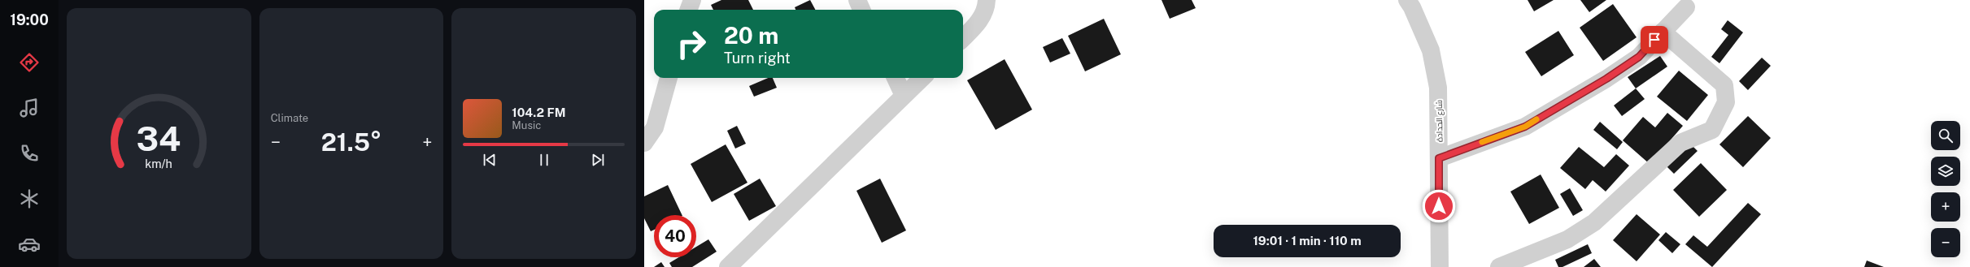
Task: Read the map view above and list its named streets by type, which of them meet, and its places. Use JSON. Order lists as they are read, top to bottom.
{
  "streets": {
    "street": ["شارع الحدادة"]
  },
  "page": {
    "tabs": "19:00",
    "tile": "Climate",
    "turn": ["20 m", "Turn right"],
    "song": ["104.2 FM", "Music"],
    "map_buttons": ["+", "−"],
    "heat": ["−", "21.5°", "+"],
    "limit": "40",
    "trip": "19:01 · 1 min · 110 m",
    "gauge": ["34", "km/h"]
  }
}
